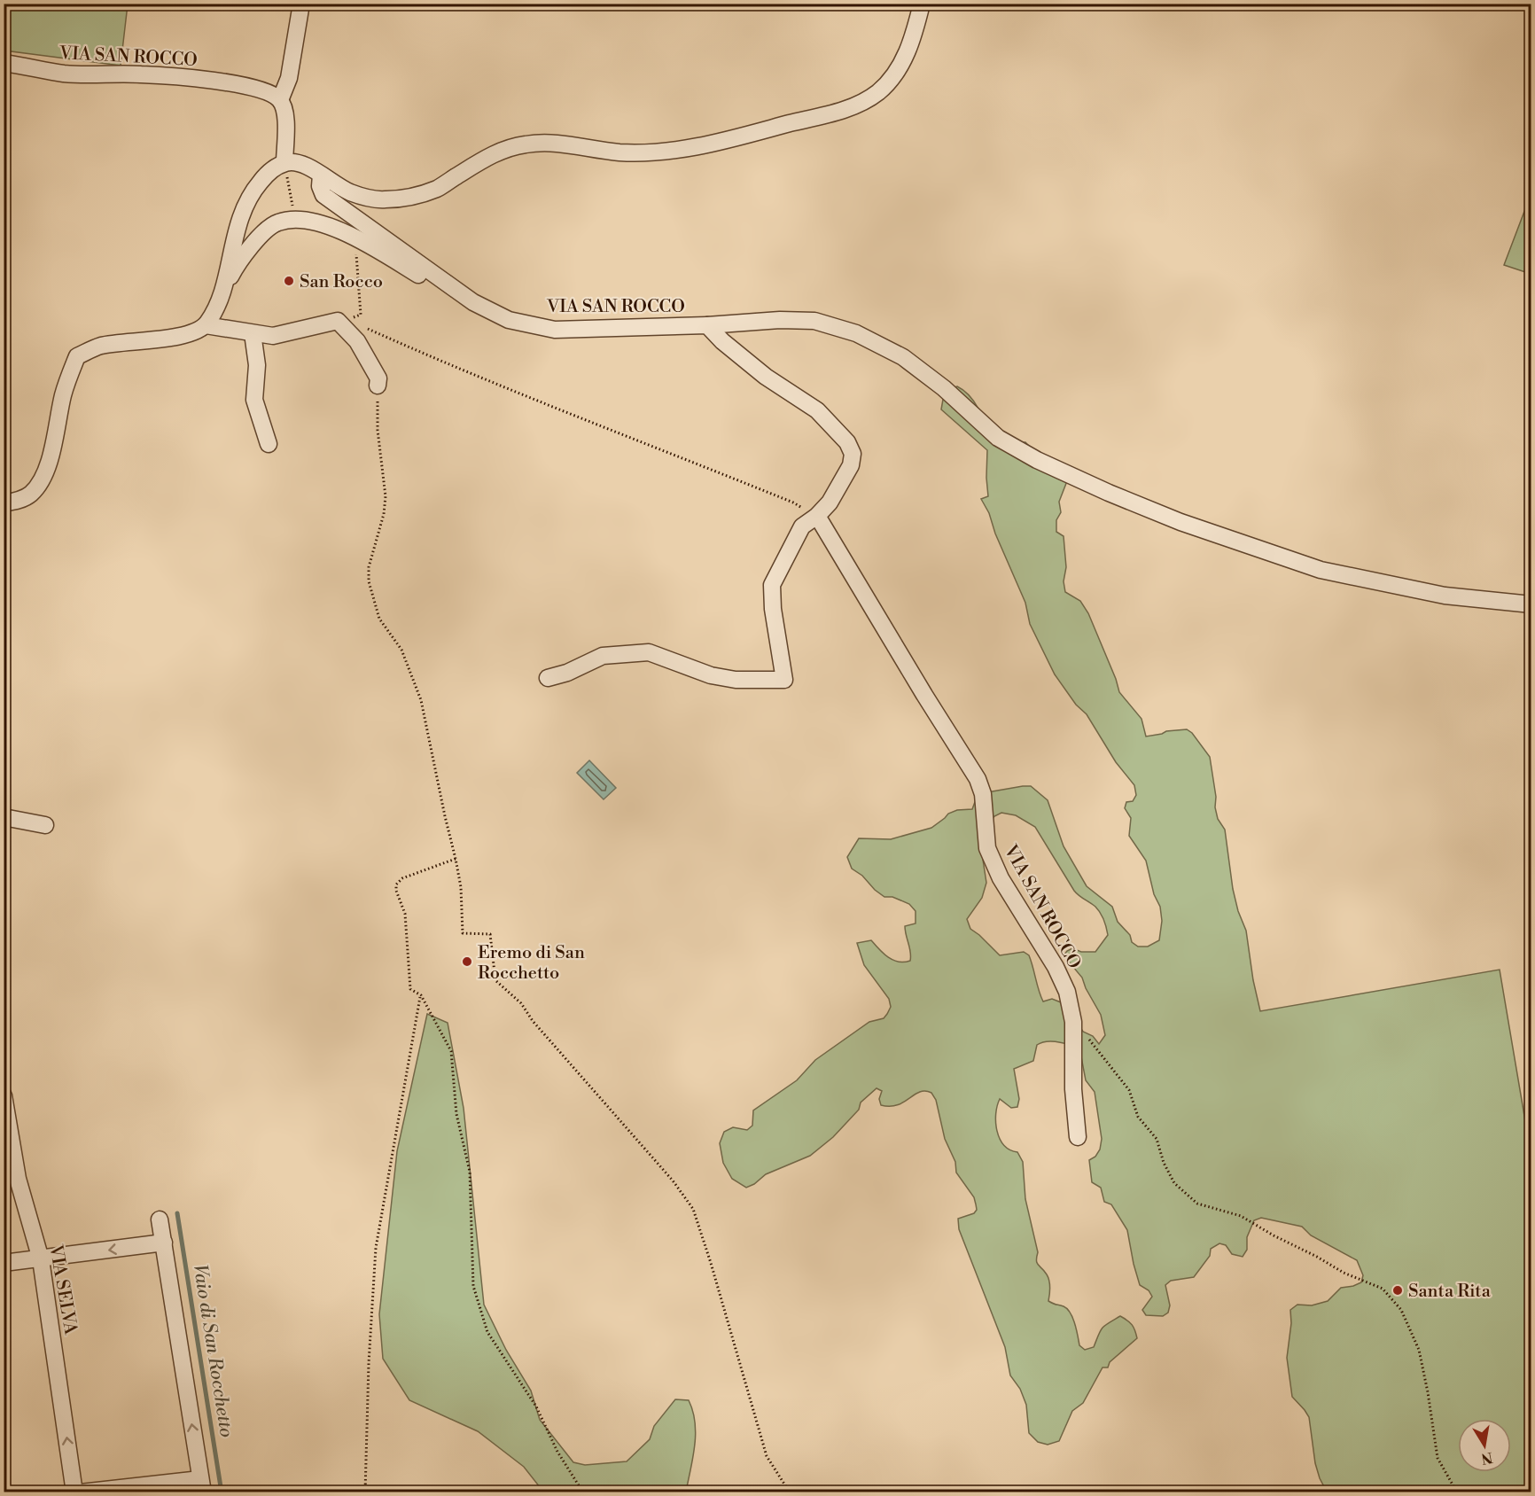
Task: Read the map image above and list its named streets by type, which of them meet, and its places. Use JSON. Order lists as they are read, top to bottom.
{
  "streets": {
    "street": ["VIA SAN ROCCO", "VIA SELVA"]
  },
  "water": ["Vaio di San Rocchetto"],
  "places": ["San Rocco", "Eremo di San Rocchetto", "Santa Rita"],
  "north": "bottom"
}
